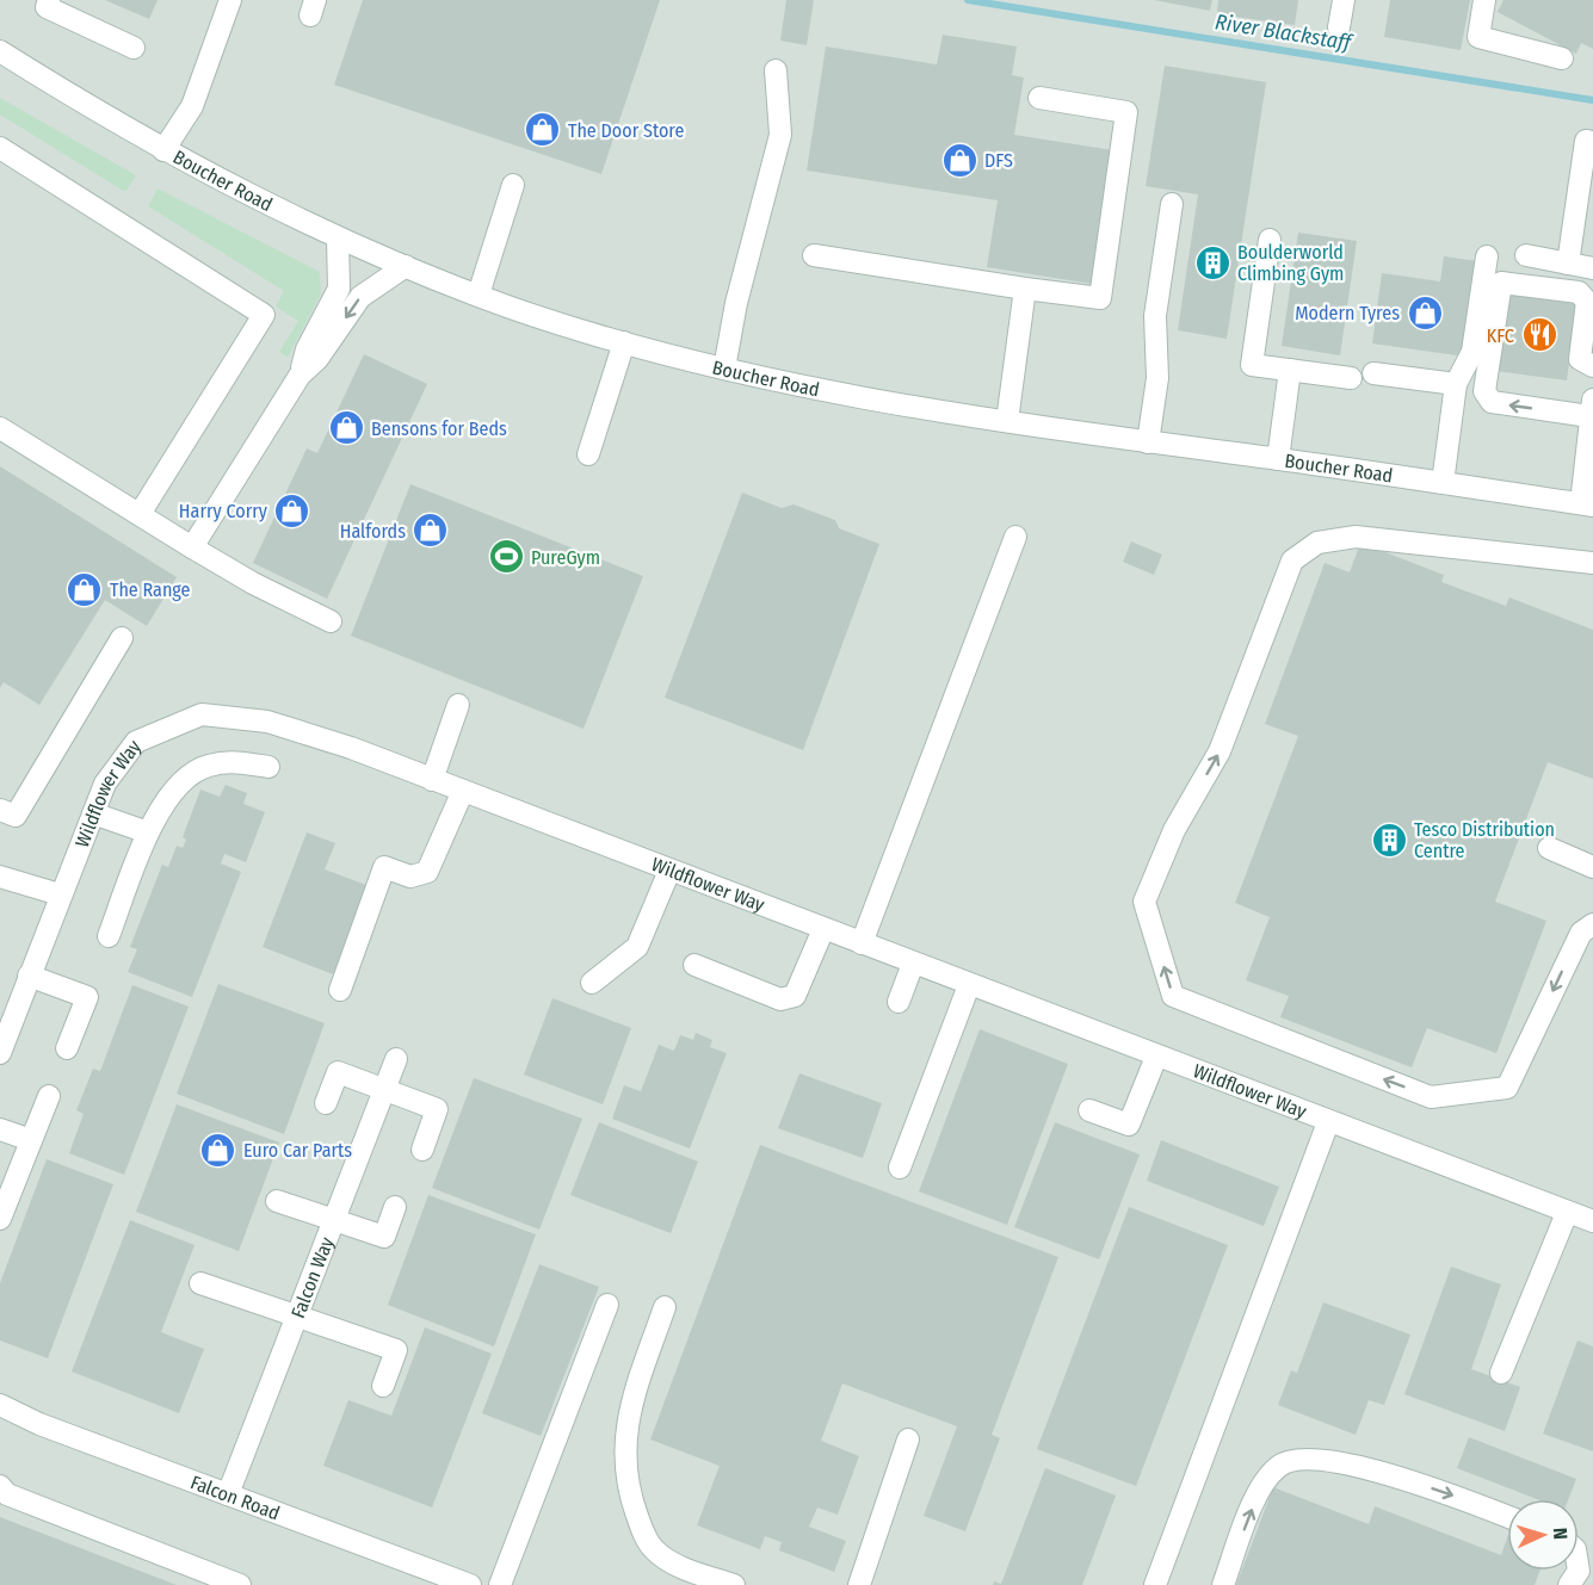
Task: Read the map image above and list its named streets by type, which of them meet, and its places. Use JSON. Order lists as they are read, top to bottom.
{
  "streets": {
    "street": [
      "Boucher Road",
      "Wildflower Way",
      "Falcon Way",
      "Falcon Road"
    ]
  },
  "crossings": [
    ["Falcon Way", "Falcon Road"]
  ],
  "water": ["River Blackstaff"],
  "places": {
    "shop": [
      "The Door Store",
      "DFS",
      "Modern Tyres",
      "Bensons for Beds",
      "Harry Corry",
      "Halfords",
      "The Range",
      "Euro Car Parts"
    ],
    "building": ["Boulderworld Climbing Gym", "Tesco Distribution Centre"],
    "restaurant": ["KFC"],
    "sports": ["PureGym"]
  },
  "north": "right"
}
